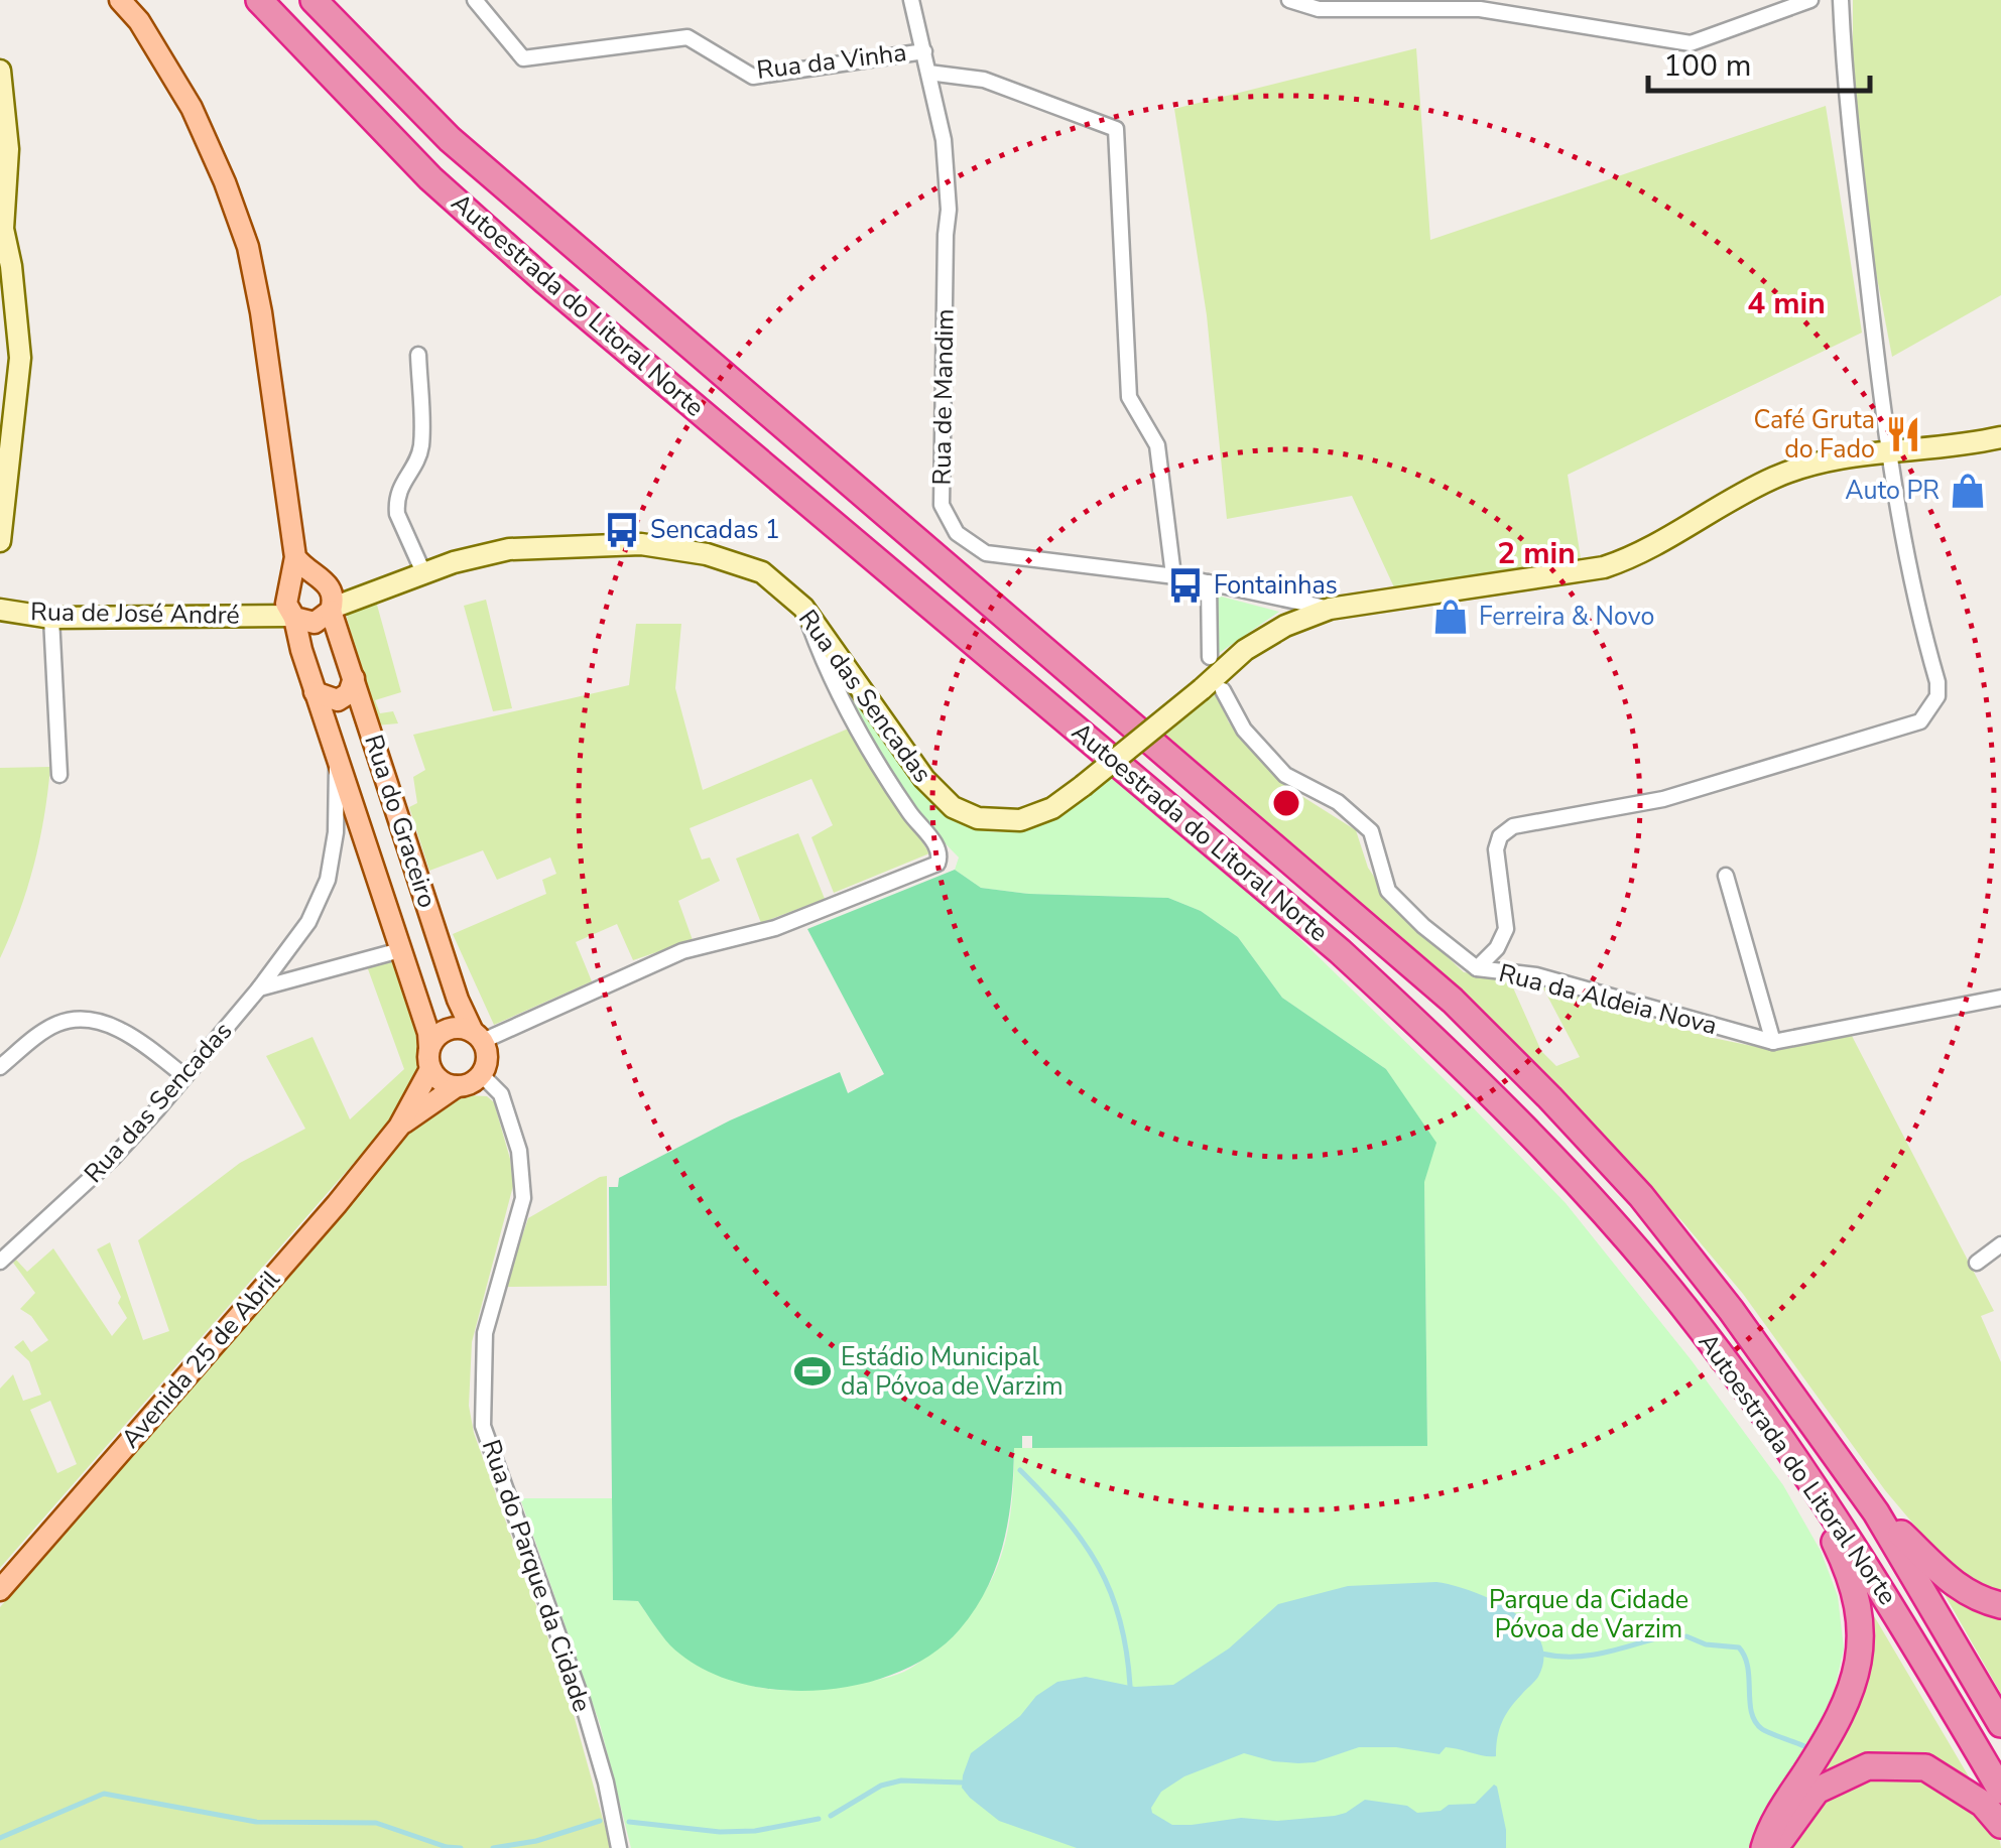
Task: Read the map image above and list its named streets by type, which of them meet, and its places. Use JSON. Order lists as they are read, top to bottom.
{
  "streets": {
    "highway": ["Autoestrada do Litoral Norte"],
    "main road": ["Rua do Graceiro", "Avenida 25 de Abril"],
    "street": [
      "Rua da Vinha",
      "Rua de Mandim",
      "Rua de José André",
      "Rua das Sencadas",
      "Rua da Aldeia Nova",
      "Rua do Parque da Cidade"
    ]
  },
  "crossings": [
    ["Rua da Vinha", "Rua de Mandim"],
    ["Rua de Mandim", "Rua das Sencadas"],
    ["Rua de José André", "Rua das Sencadas"],
    ["Rua de José André", "Rua do Graceiro"],
    ["Rua das Sencadas", "Rua do Graceiro"],
    ["Rua das Sencadas", "Rua da Aldeia Nova"],
    ["Rua do Graceiro", "Avenida 25 de Abril"],
    ["Rua do Graceiro", "Rua do Parque da Cidade"],
    ["Avenida 25 de Abril", "Rua do Parque da Cidade"]
  ],
  "parks": ["Parque da Cidade Póvoa de Varzim"],
  "places": {
    "restaurant": ["Café Gruta do Fado"],
    "shop": ["Auto PR", "Ferreira & Novo"],
    "bus stop": ["Sencadas 1", "Fontainhas"],
    "sports": ["Estádio Municipal da Póvoa de Varzim"]
  },
  "scale_bar": "100 m",
  "rings": ["4 min", "2 min"]
}
